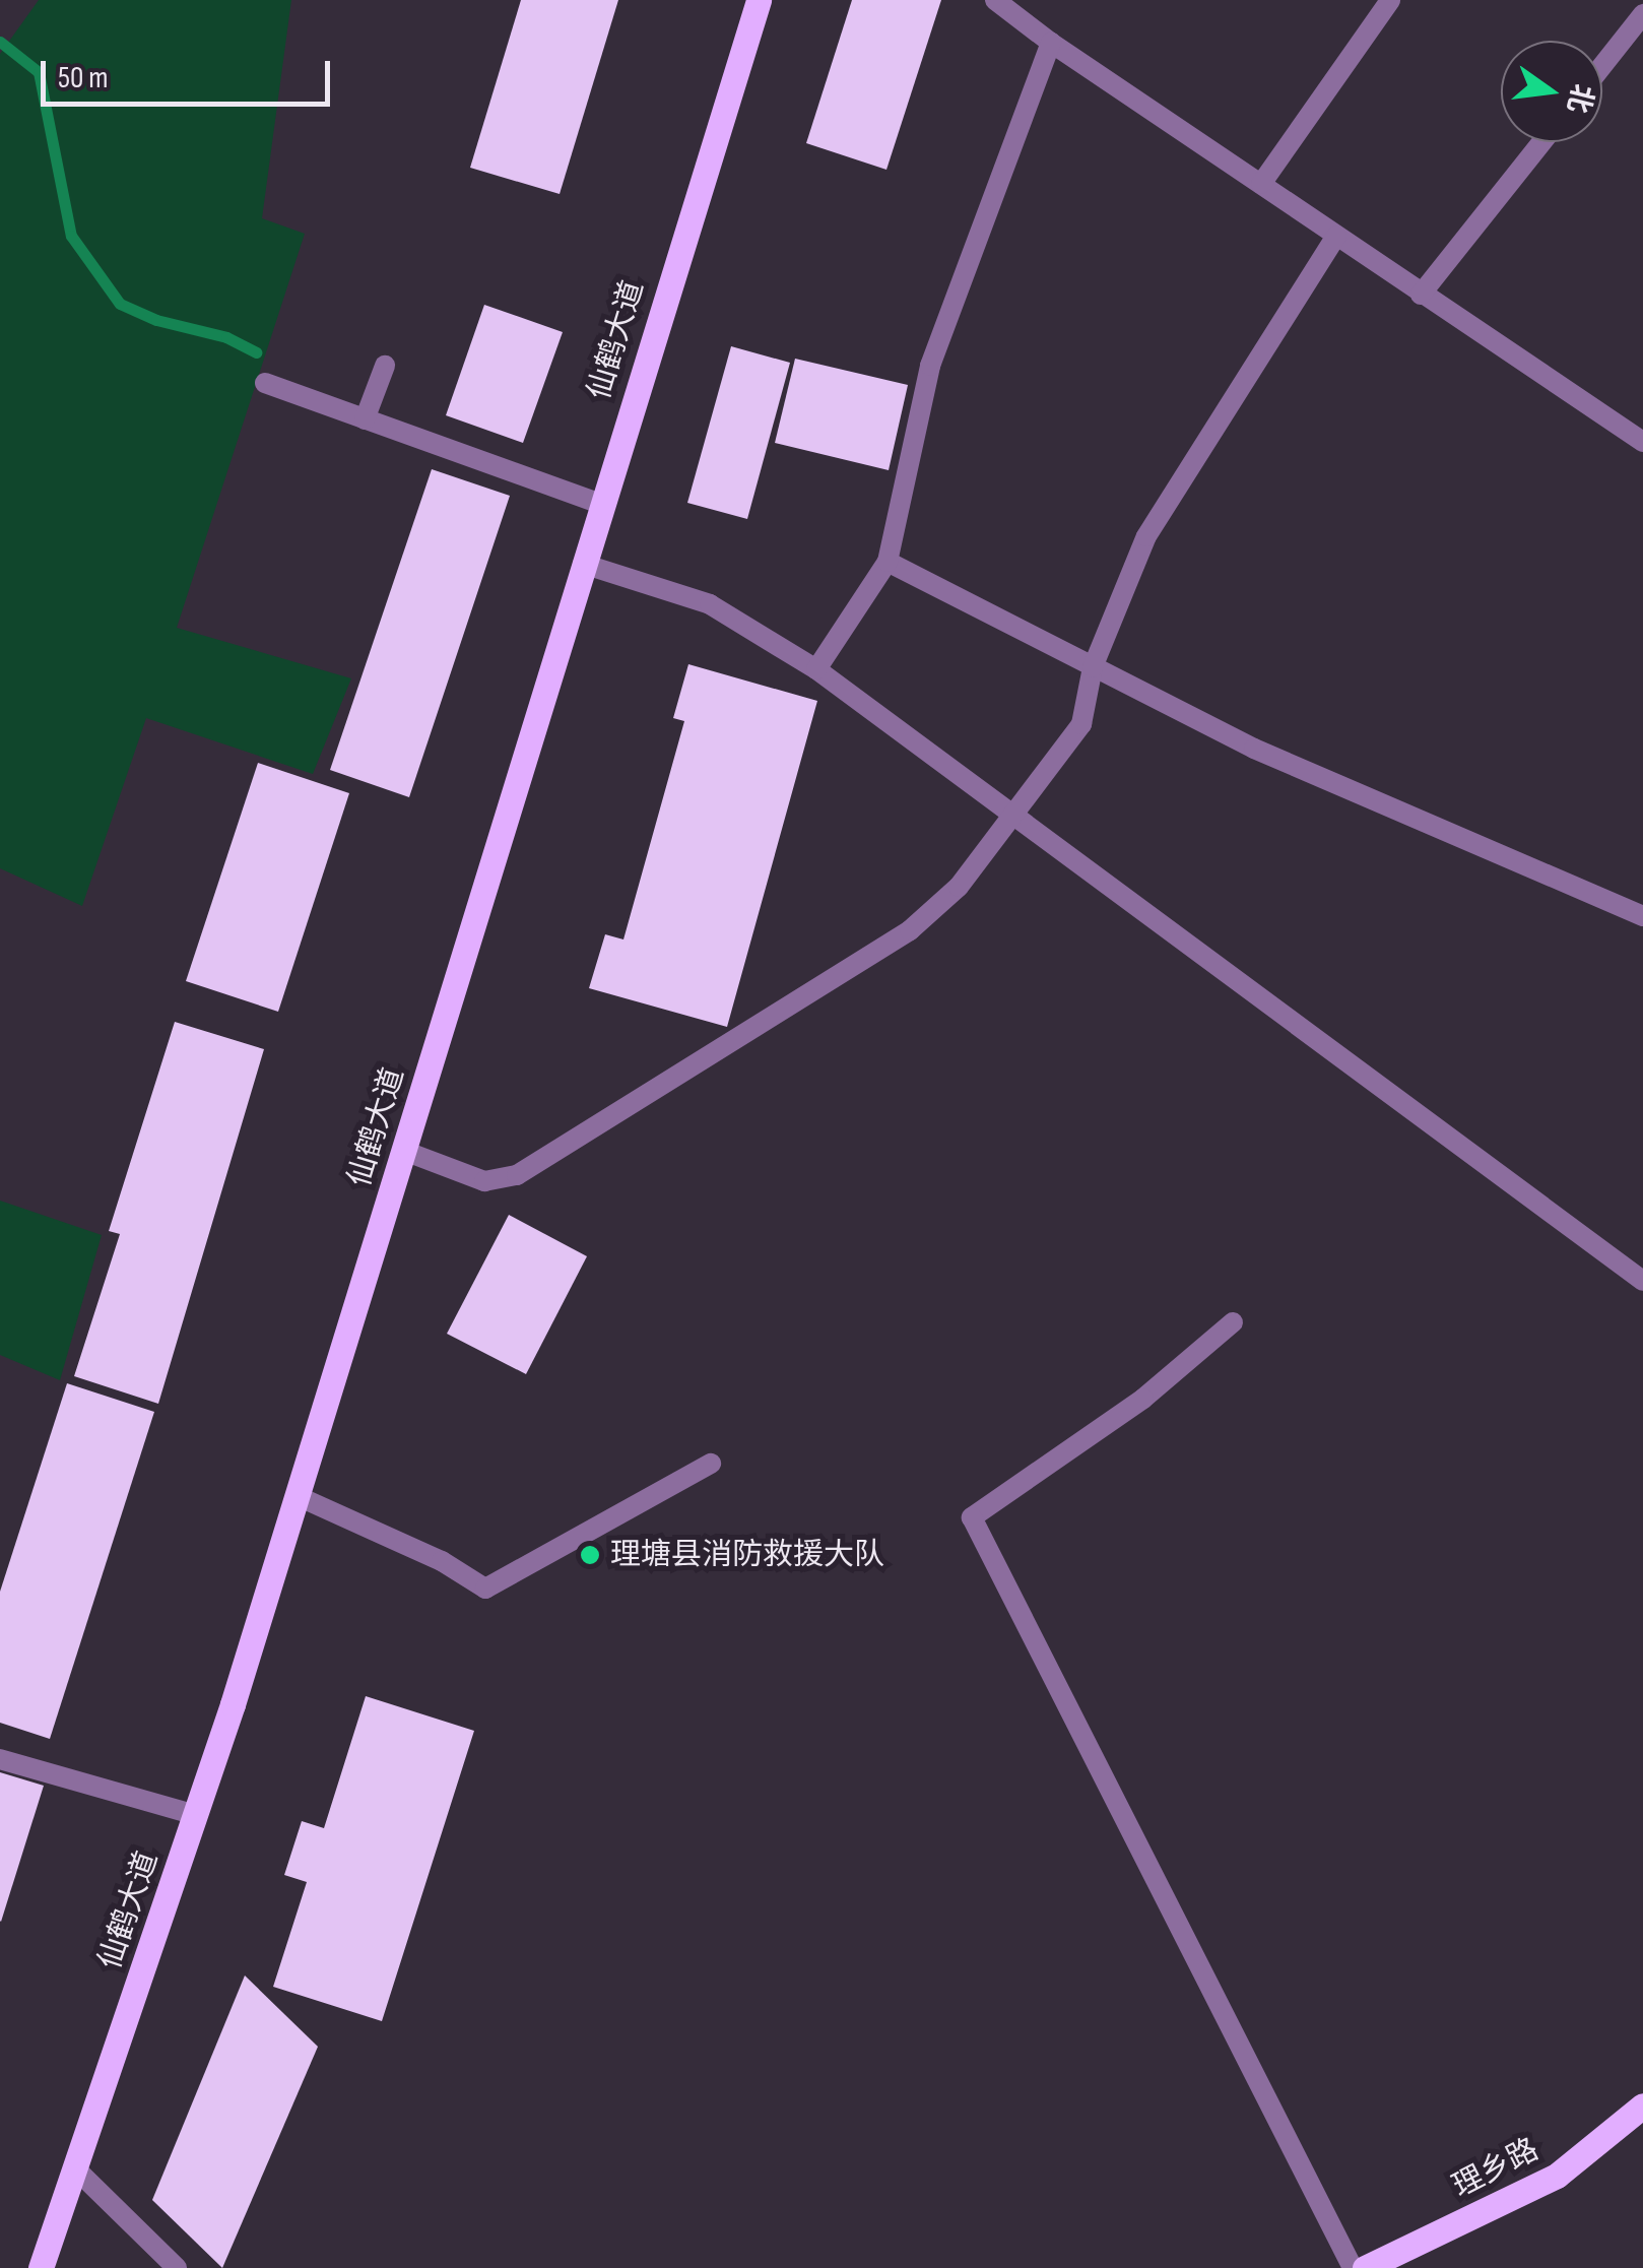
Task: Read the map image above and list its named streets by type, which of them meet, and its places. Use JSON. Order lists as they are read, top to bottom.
{
  "streets": {
    "main road": ["仙鹤大道", "理乡路"]
  },
  "places": ["理塘县消防救援大队"],
  "scale_bar": "50 m",
  "north": "right"
}
